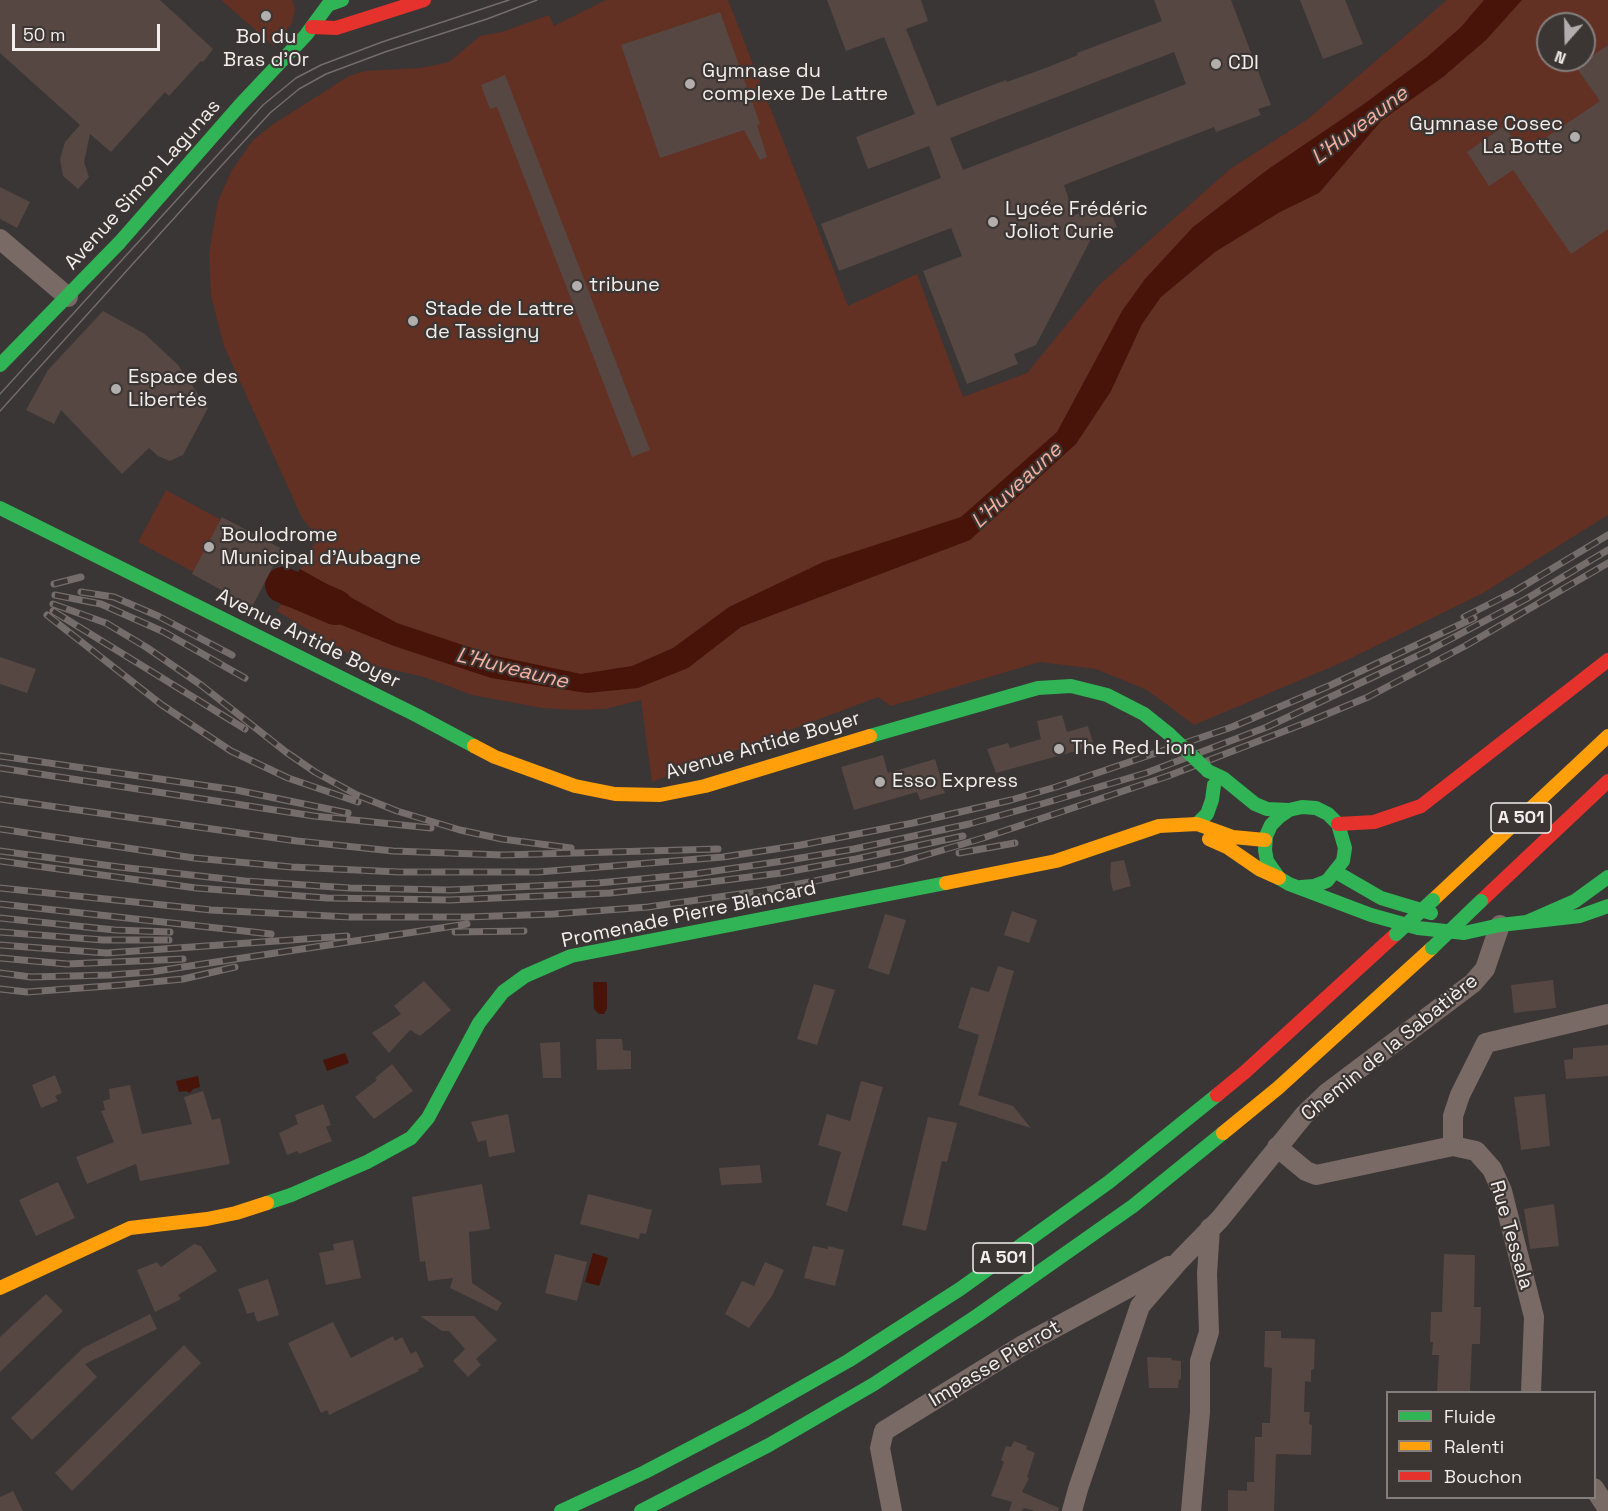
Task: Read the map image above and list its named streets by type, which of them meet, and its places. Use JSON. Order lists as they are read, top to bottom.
{
  "streets": {
    "main road": [
      "Avenue Simon Lagunas",
      "Avenue Antide Boyer",
      "A 501",
      "Promenade Pierre Blancard"
    ],
    "street": ["Chemin de la Sabatière", "Rue Tessala", "Impasse Pierrot"]
  },
  "crossings": [
    ["Avenue Antide Boyer", "Promenade Pierre Blancard"],
    ["Chemin de la Sabatière", "Impasse Pierrot"]
  ],
  "water": ["L'Huveaune"],
  "places": [
    "Bol du Bras d'Or",
    "CDI",
    "Gymnase du complexe De Lattre",
    "Gymnase Cosec La Botte",
    "Lycée Frédéric Joliot Curie",
    "tribune",
    "Stade de Lattre de Tassigny",
    "Espace des Libertés",
    "Boulodrome Municipal d'Aubagne",
    "The Red Lion",
    "Esso Express"
  ],
  "legend": ["Fluide", "Ralenti", "Bouchon"],
  "scale_bar": "50 m",
  "north": "bottom"
}
